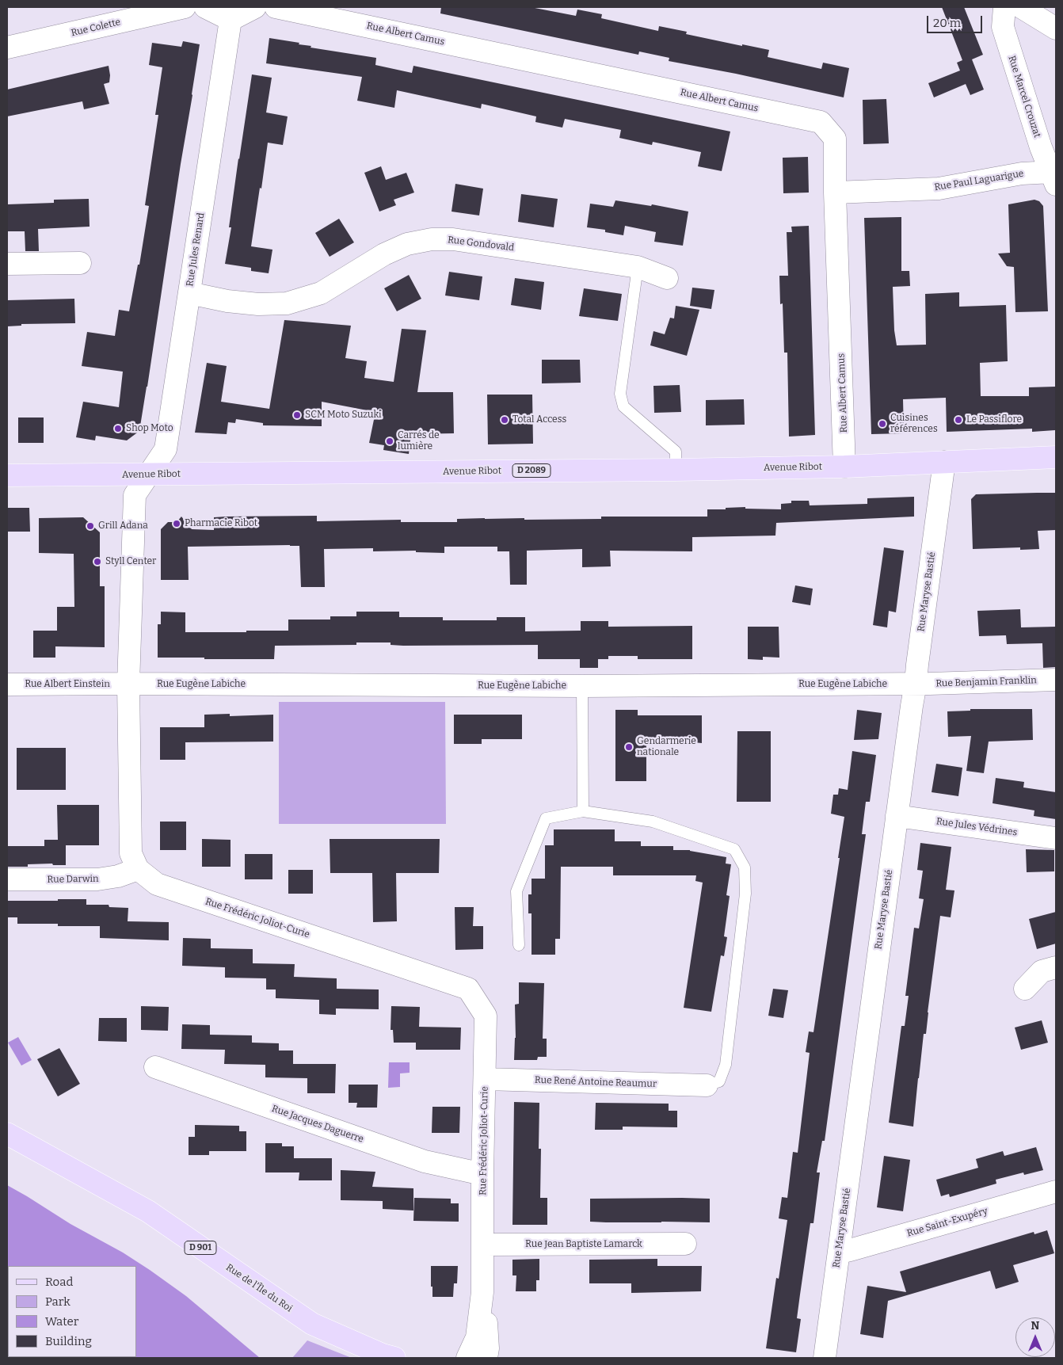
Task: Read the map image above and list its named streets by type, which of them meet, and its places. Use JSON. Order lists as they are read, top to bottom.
{
  "streets": {
    "main road": [
      "Avenue Ribot",
      "D 2089",
      "D 901",
      "Rue de l'Île du Roi"
    ],
    "street": [
      "Rue Colette",
      "Rue Albert Camus",
      "Rue Marcel Crouzat",
      "Rue Paul Laguarigue",
      "Rue Gondovald",
      "Rue Jules Renard",
      "Rue Maryse Bastié",
      "Rue Benjamin Franklin",
      "Rue Albert Einstein",
      "Rue Eugène Labiche",
      "Rue Jules Védrines",
      "Rue Darwin",
      "Rue Frédéric Joliot-Curie",
      "Rue René Antoine Reaumur",
      "Rue Jacques Daguerre",
      "Rue Saint-Exupéry",
      "Rue Jean Baptiste Lamarck"
    ]
  },
  "crossings": [
    ["Rue Albert Camus", "Rue Paul Laguarigue"],
    ["Rue Albert Camus", "Avenue Ribot"],
    ["Rue Marcel Crouzat", "Rue Paul Laguarigue"],
    ["Rue Gondovald", "Rue Jules Renard"],
    ["Rue Jules Renard", "Avenue Ribot"],
    ["Avenue Ribot", "Rue Maryse Bastié"],
    ["Rue Maryse Bastié", "Rue Benjamin Franklin"],
    ["Rue Maryse Bastié", "Rue Eugène Labiche"],
    ["Rue Maryse Bastié", "Rue Jules Védrines"],
    ["Rue Maryse Bastié", "Rue Saint-Exupéry"],
    ["Rue Benjamin Franklin", "Rue Eugène Labiche"],
    ["Rue Albert Einstein", "Rue Eugène Labiche"],
    ["Rue Darwin", "Rue Frédéric Joliot-Curie"],
    ["Rue Frédéric Joliot-Curie", "Rue René Antoine Reaumur"],
    ["Rue Frédéric Joliot-Curie", "Rue Jacques Daguerre"],
    ["Rue Frédéric Joliot-Curie", "Rue Jean Baptiste Lamarck"]
  ],
  "places": [
    "SCM Moto Suzuki",
    "Total Access",
    "Le Passiflore",
    "Cuisines références",
    "Shop Moto",
    "Carrés de lumière",
    "Pharmacie Ribot",
    "Grill Adana",
    "Styll Center",
    "Gendarmerie nationale"
  ],
  "legend": [
    "Road",
    "Park",
    "Water",
    "Building"
  ],
  "scale_bar": "20 m",
  "north": "top"
}
